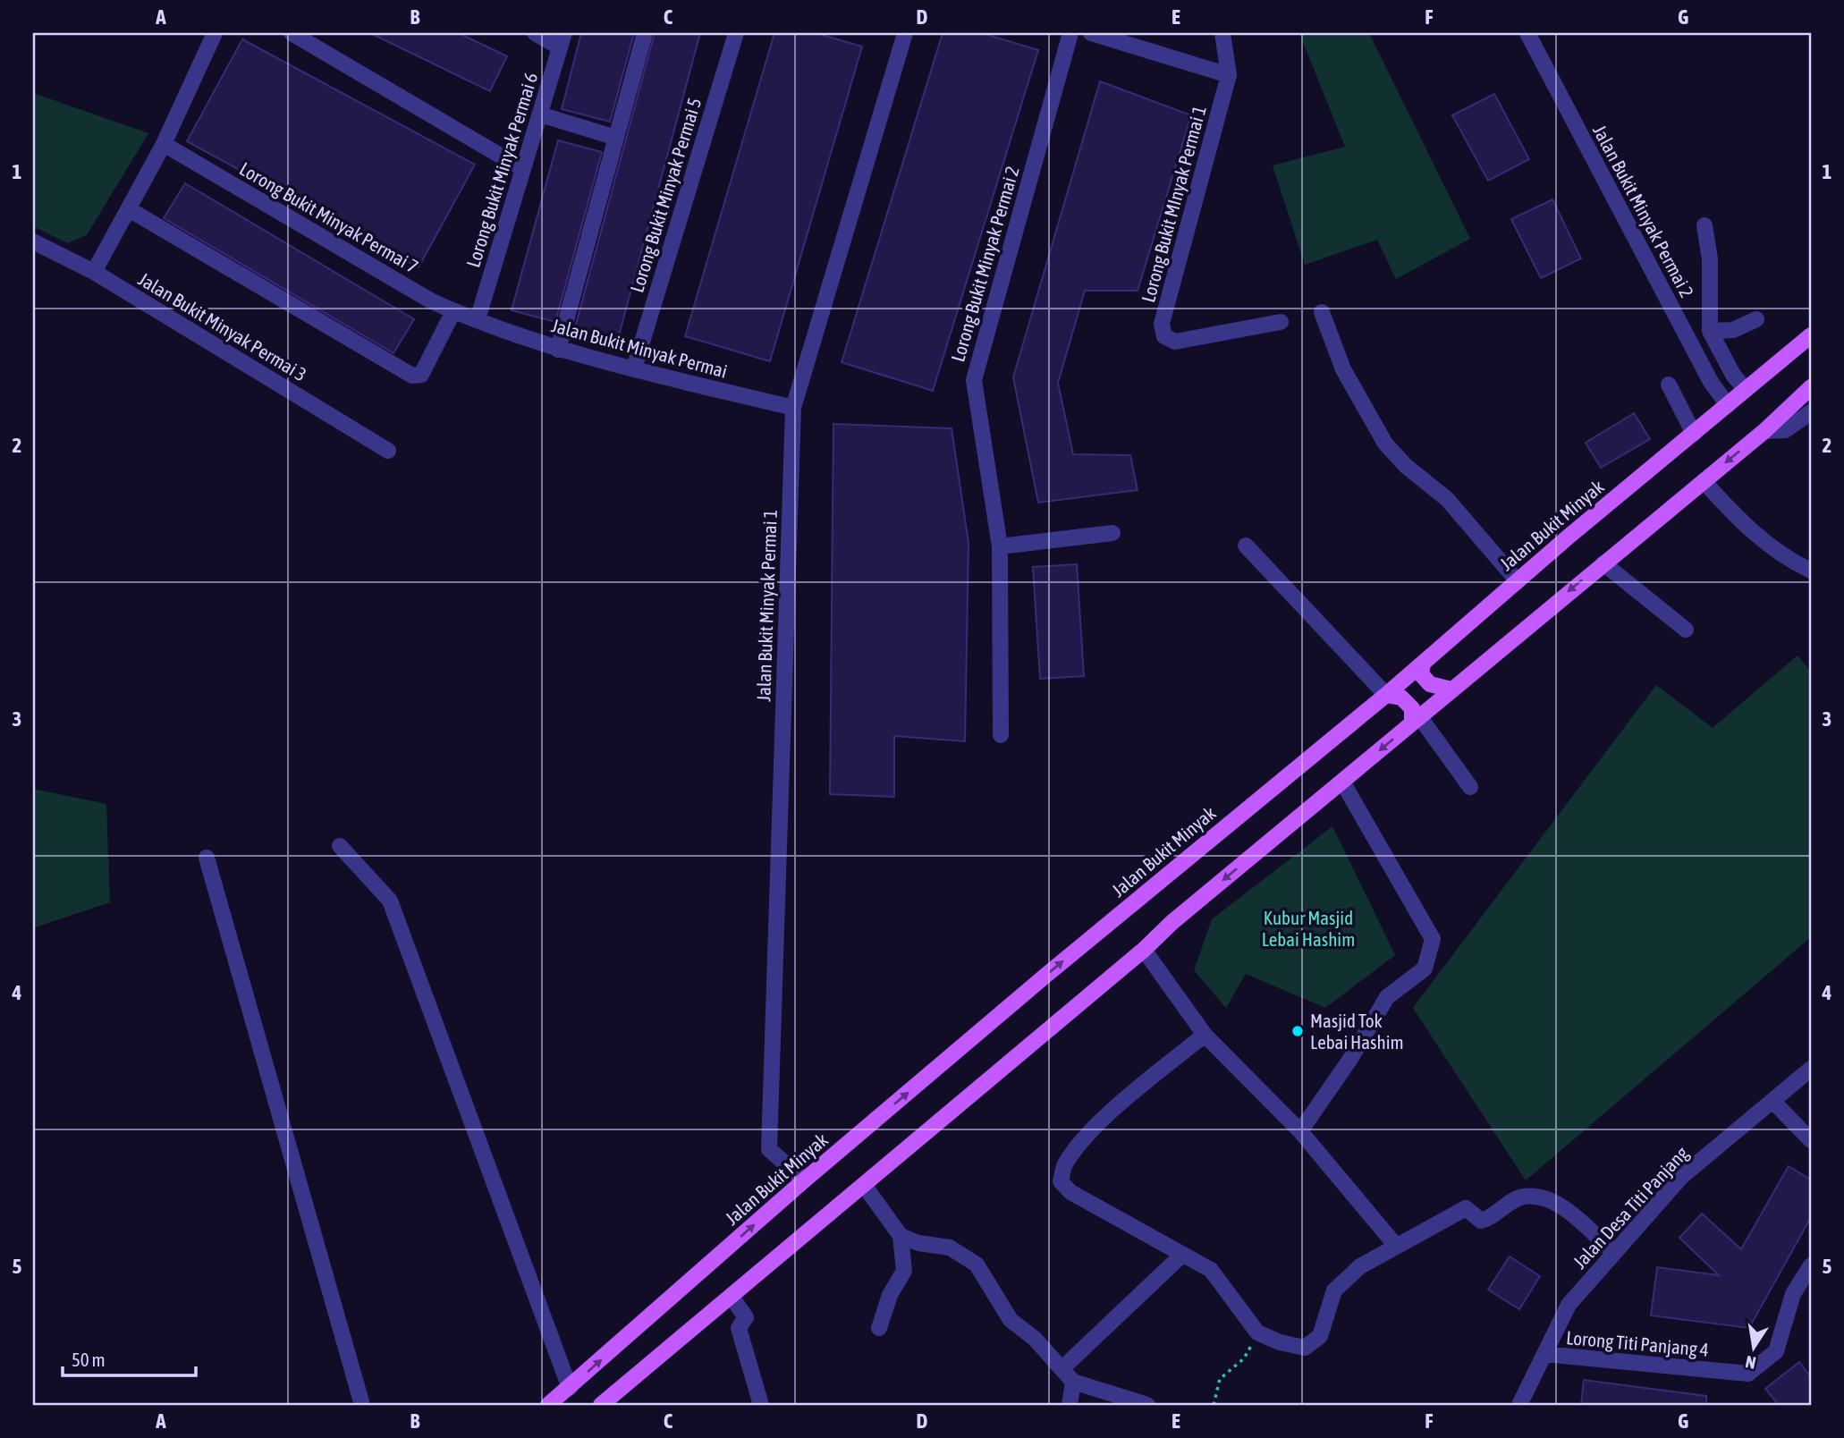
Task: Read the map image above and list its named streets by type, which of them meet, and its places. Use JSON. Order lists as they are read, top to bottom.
{
  "streets": {
    "main road": ["Jalan Bukit Minyak"],
    "street": [
      "Lorong Bukit Minyak Permai 6",
      "Lorong Bukit Minyak Permai 5",
      "Lorong Bukit MInyak Permai 1",
      "Jalan Bukit Minyak Permai 2",
      "Lorong Bukit Minyak Permai 7",
      "Lorong Bukit Minyak Permai 2",
      "Jalan Bukit Minyak Permai 3",
      "Jalan Bukit Minyak Permai",
      "Jalan Bukit Minyak Permai 1",
      "Jalan Desa Titi Panjang",
      "Lorong Titi Panjang 4"
    ]
  },
  "crossings": [
    ["Lorong Bukit Minyak Permai 6", "Lorong Bukit Minyak Permai 7"],
    ["Lorong Bukit Minyak Permai 6", "Jalan Bukit Minyak Permai"],
    ["Lorong Bukit Minyak Permai 5", "Jalan Bukit Minyak Permai"],
    ["Jalan Bukit Minyak Permai 2", "Jalan Bukit Minyak"],
    ["Lorong Bukit Minyak Permai 7", "Jalan Bukit Minyak Permai"],
    ["Jalan Bukit Minyak Permai", "Jalan Bukit Minyak Permai 1"],
    ["Jalan Bukit Minyak", "Jalan Bukit Minyak Permai 1"],
    ["Jalan Desa Titi Panjang", "Lorong Titi Panjang 4"]
  ],
  "parks": ["Kubur Masjid Lebai Hashim"],
  "places": ["Masjid Tok Lebai Hashim"],
  "scale_bar": "50 m",
  "north": "bottom",
  "grid": {
    "columns": [
      "A",
      "B",
      "C",
      "D",
      "E",
      "F",
      "G"
    ],
    "rows": [
      "1",
      "2",
      "3",
      "4",
      "5"
    ]
  }
}
